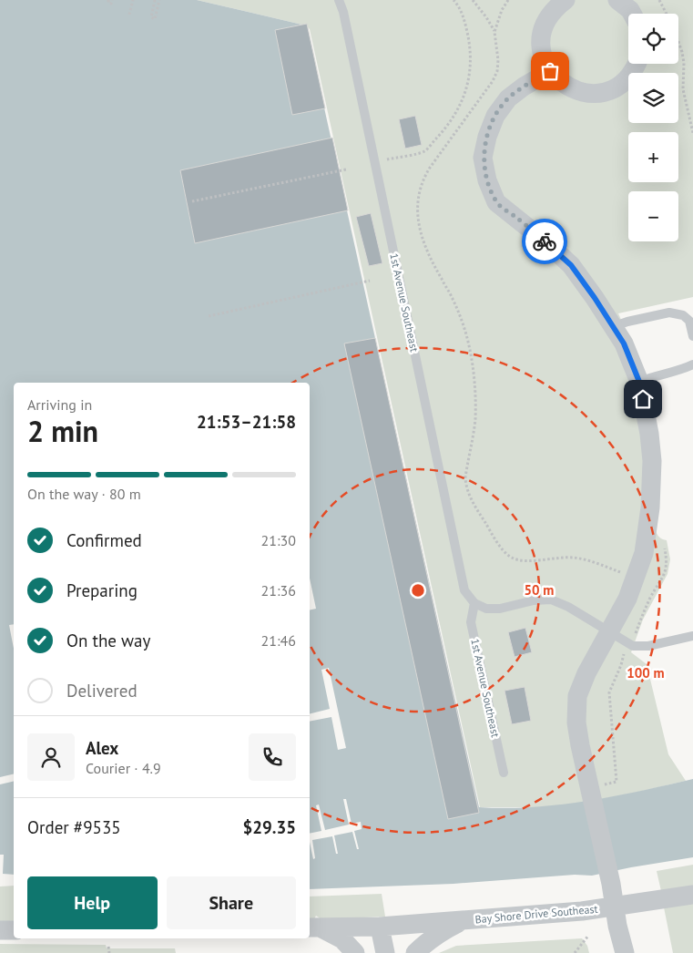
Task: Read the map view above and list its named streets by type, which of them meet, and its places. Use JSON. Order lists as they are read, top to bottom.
{
  "streets": {
    "street": ["Bay Shore Drive Southeast"],
    "lane": ["1st Avenue Southeast"]
  },
  "page": {
    "map_buttons": ["+", "−"],
    "heading": ["2 min", "Arriving in", "21:53–21:58"],
    "panel": [
      "Alex",
      "Courier · 4.9",
      "Order #9535",
      "$29.35"
    ],
    "bar": "On the way · 80 m",
    "list": [
      ["Confirmed", "21:30"],
      ["Preparing", "21:36"],
      ["On the way", "21:46"],
      "Delivered"
    ],
    "buttons": ["Help", "Share"]
  },
  "rings": ["50 m", "100 m"]
}
